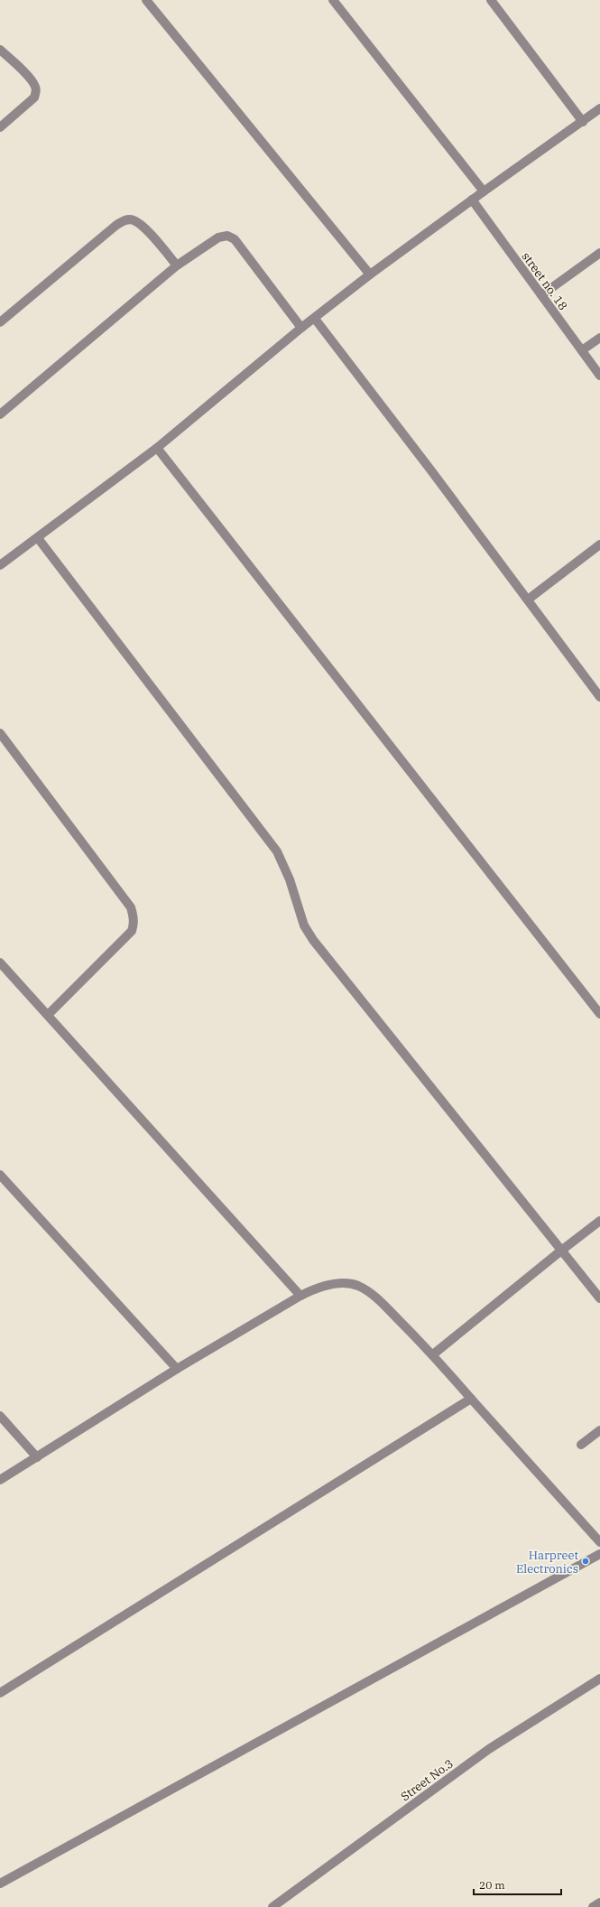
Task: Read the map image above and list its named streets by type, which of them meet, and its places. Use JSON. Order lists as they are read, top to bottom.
{
  "streets": {
    "street": ["street no. 18", "Street No.3"]
  },
  "places": ["Harpreet Electronics"],
  "scale_bar": "20 m"
}
